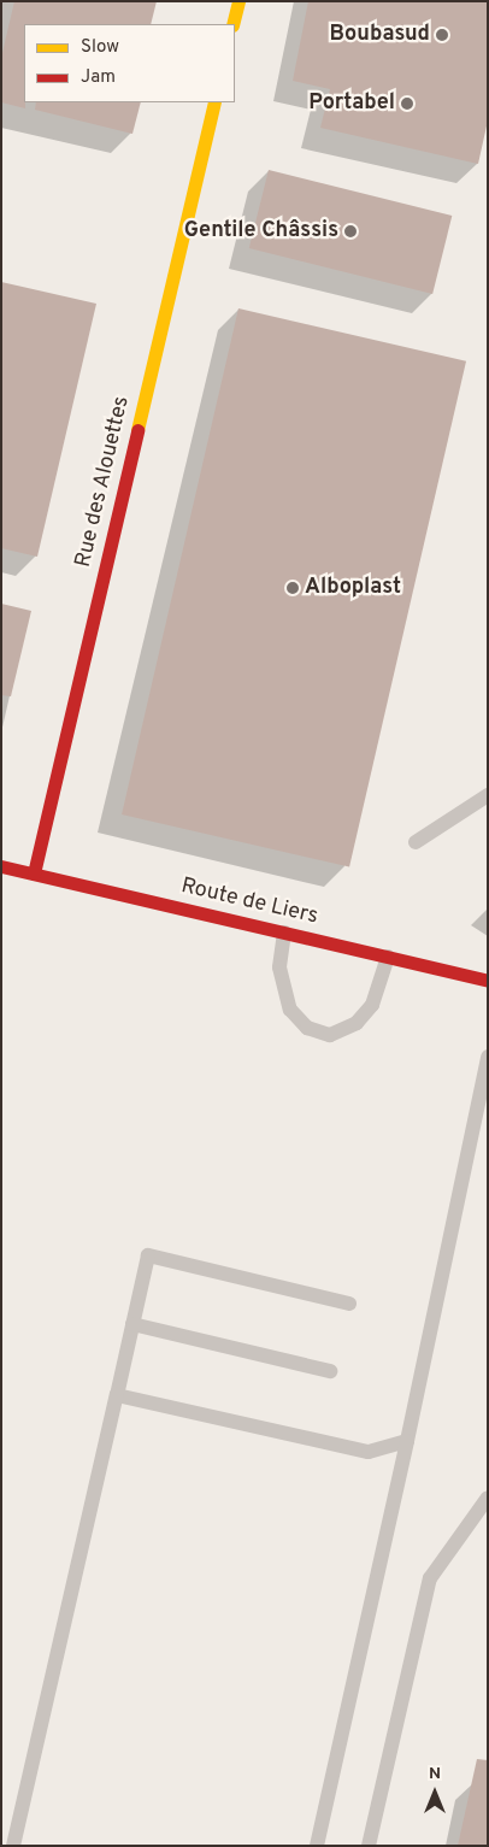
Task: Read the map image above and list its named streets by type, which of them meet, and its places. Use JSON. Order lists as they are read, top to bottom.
{
  "streets": {
    "street": ["Rue des Alouettes", "Route de Liers"]
  },
  "crossings": [
    ["Rue des Alouettes", "Route de Liers"]
  ],
  "places": [
    "Boubasud",
    "Portabel",
    "Gentile Châssis",
    "Alboplast"
  ],
  "legend": ["Slow", "Jam"],
  "north": "top"
}
